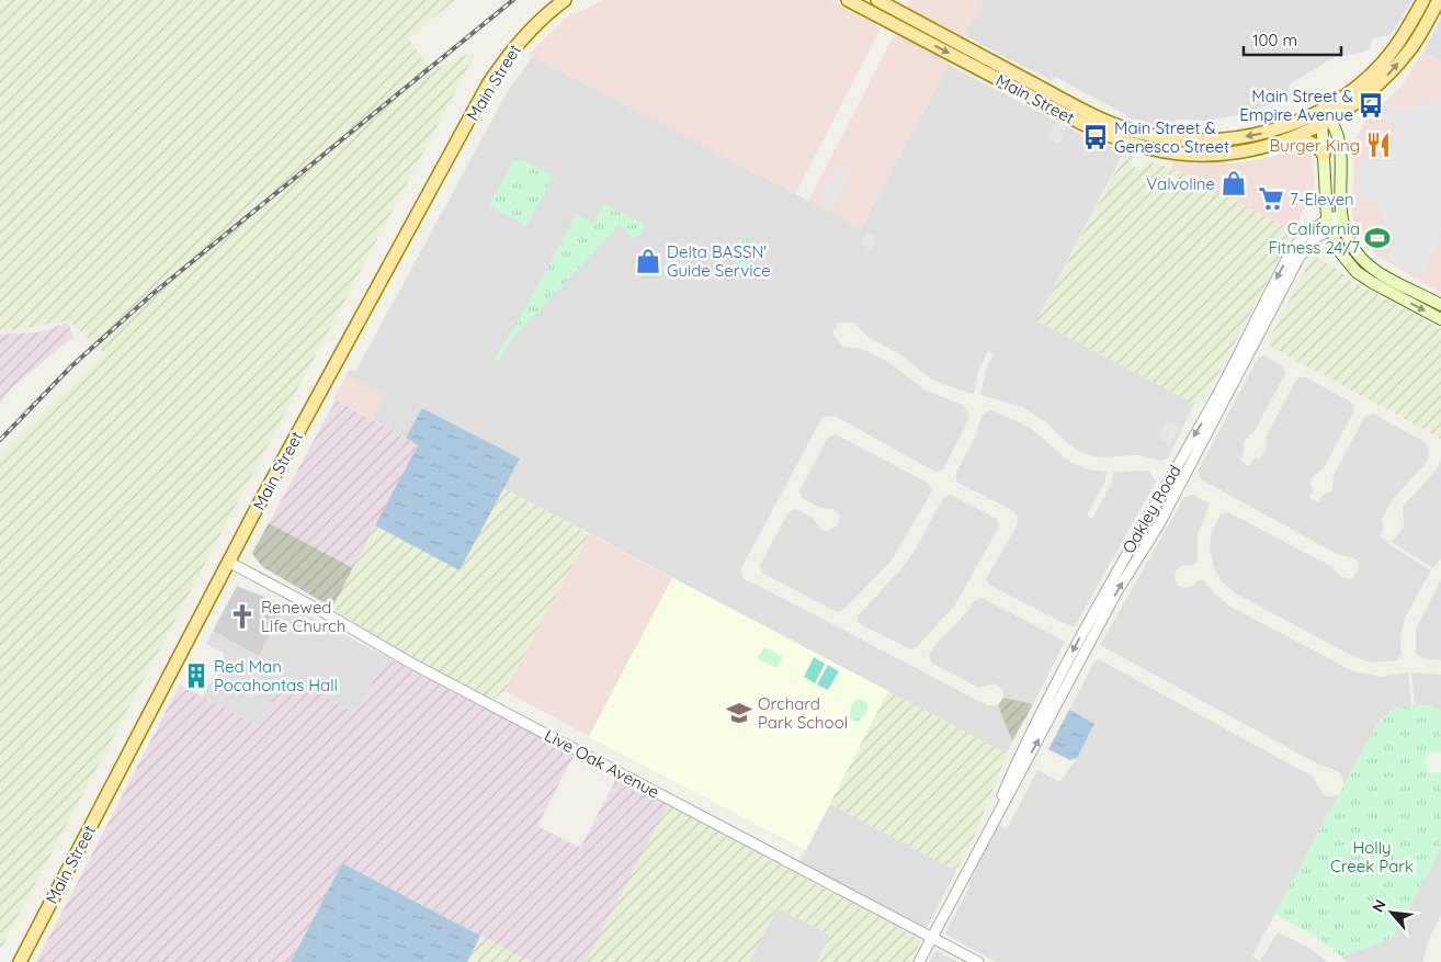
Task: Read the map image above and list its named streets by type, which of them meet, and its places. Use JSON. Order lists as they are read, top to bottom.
{
  "streets": {
    "main road": ["Main Street"],
    "street": ["Oakley Road", "Live Oak Avenue"]
  },
  "crossings": [
    ["Main Street", "Live Oak Avenue"],
    ["Oakley Road", "Live Oak Avenue"]
  ],
  "parks": ["Holly Creek Park"],
  "places": {
    "bus stop": ["Main Street & Empire Avenue", "Main Street & Genesco Street"],
    "restaurant": ["Burger King"],
    "shop": ["Valvoline", "Delta BASSN' Guide Service"],
    "supermarket": ["7-Eleven"],
    "sports": ["California Fitness 24/7"],
    "church": ["Renewed Life Church"],
    "building": ["Red Man Pocahontas Hall"],
    "school or university": ["Orchard Park School"]
  },
  "scale_bar": "100 m",
  "north": "top left"
}
